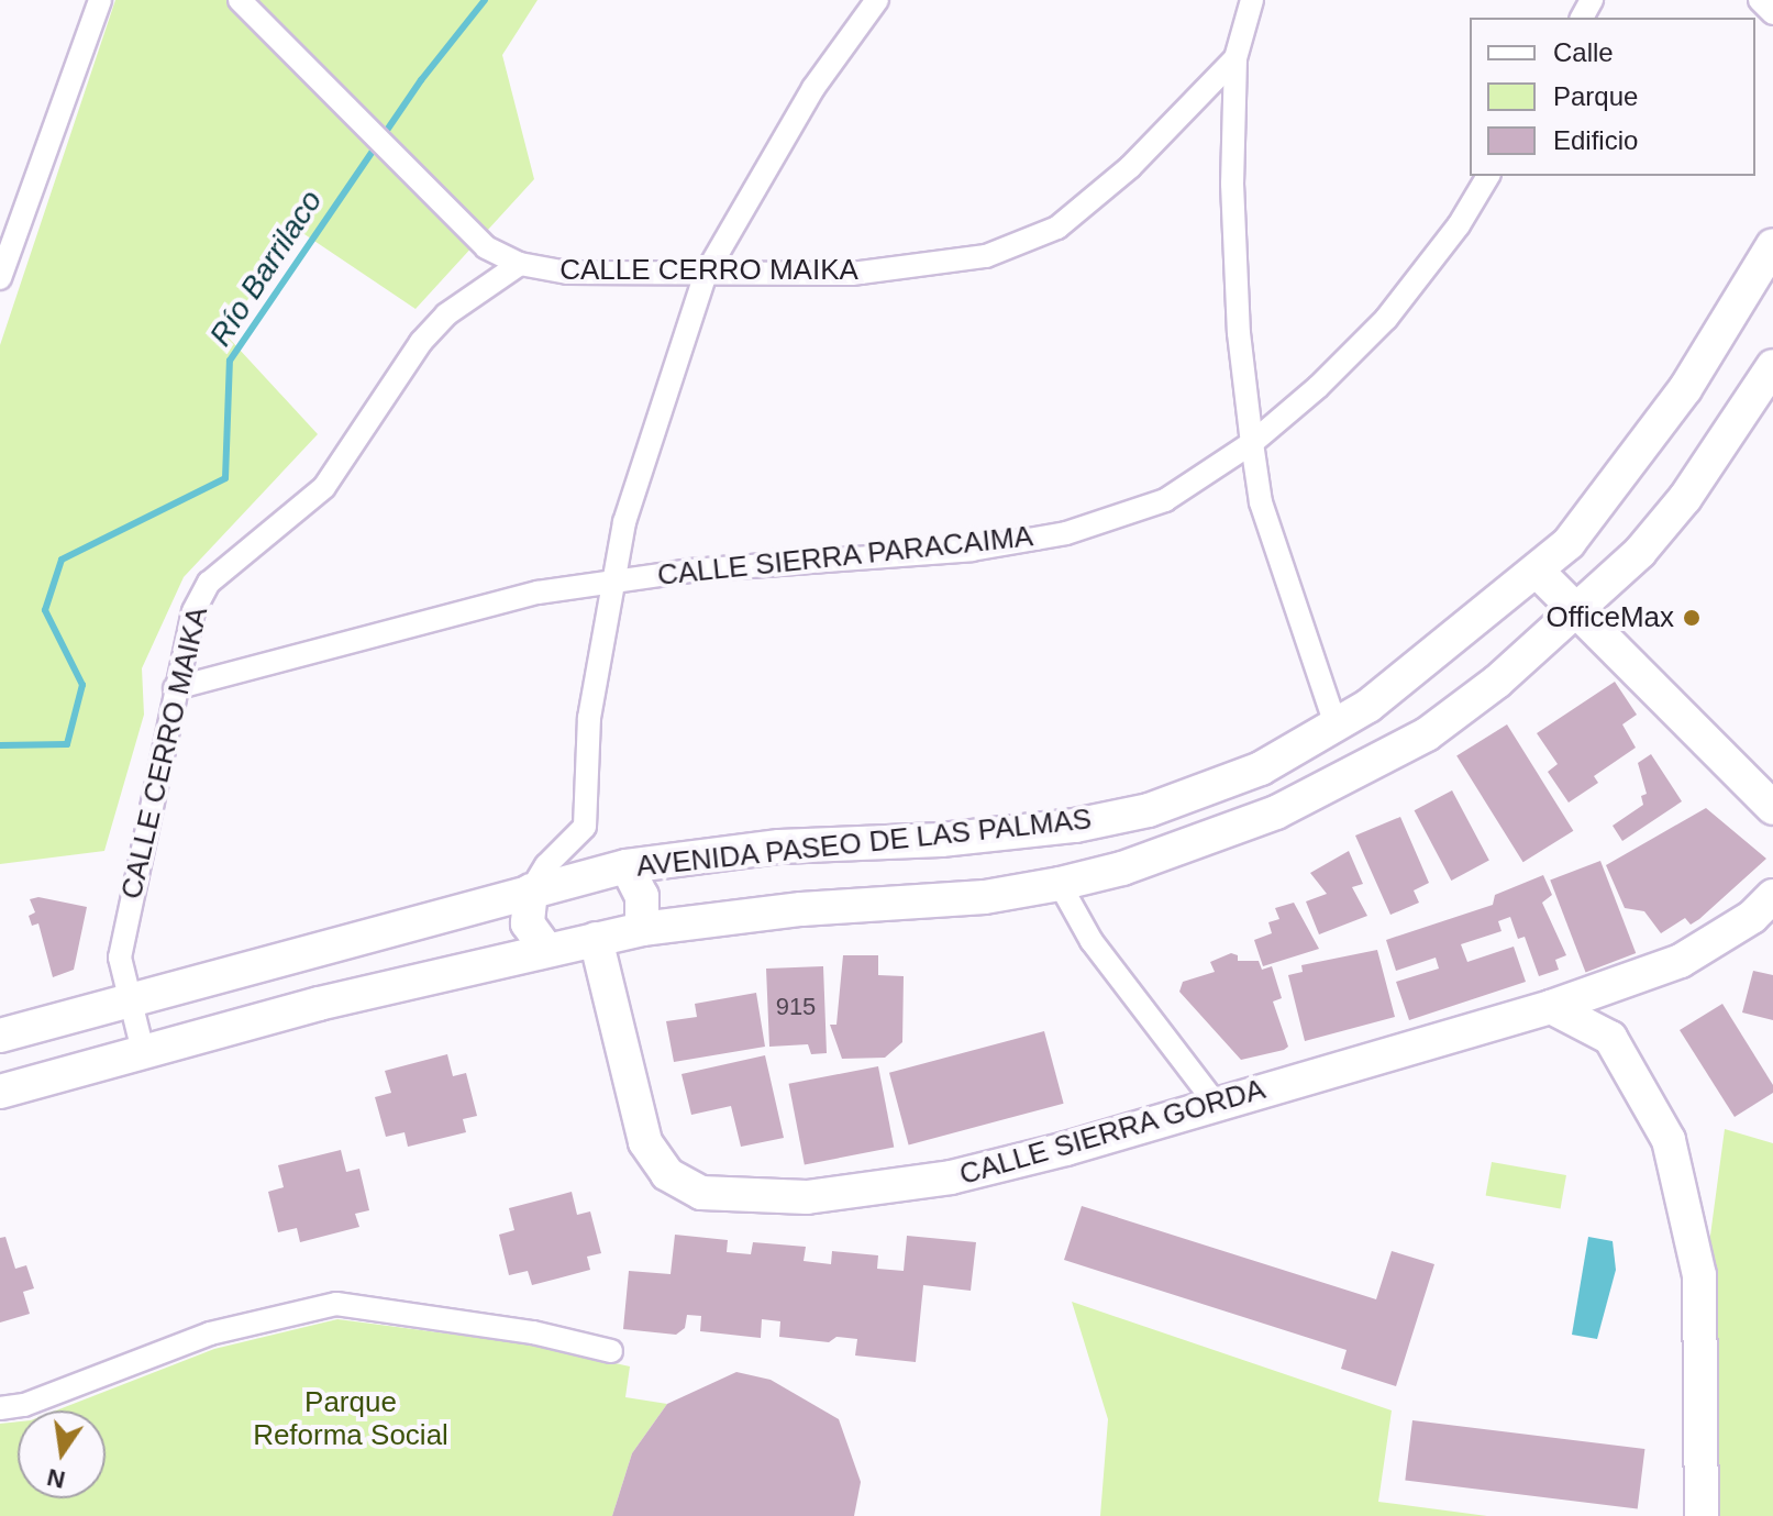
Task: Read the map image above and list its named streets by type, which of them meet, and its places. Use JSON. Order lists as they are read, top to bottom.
{
  "streets": {
    "main road": ["AVENIDA PASEO DE LAS PALMAS", "CALLE SIERRA GORDA"],
    "street": ["CALLE CERRO MAIKA", "CALLE SIERRA PARACAIMA"]
  },
  "crossings": [
    ["CALLE CERRO MAIKA", "CALLE SIERRA PARACAIMA"],
    ["CALLE CERRO MAIKA", "AVENIDA PASEO DE LAS PALMAS"],
    ["AVENIDA PASEO DE LAS PALMAS", "CALLE SIERRA GORDA"]
  ],
  "water": ["Río Barrilaco"],
  "parks": ["Parque Reforma Social"],
  "places": ["OfficeMax"],
  "house_numbers": ["915"],
  "legend": ["Calle", "Parque", "Edificio"],
  "north": "bottom"
}
